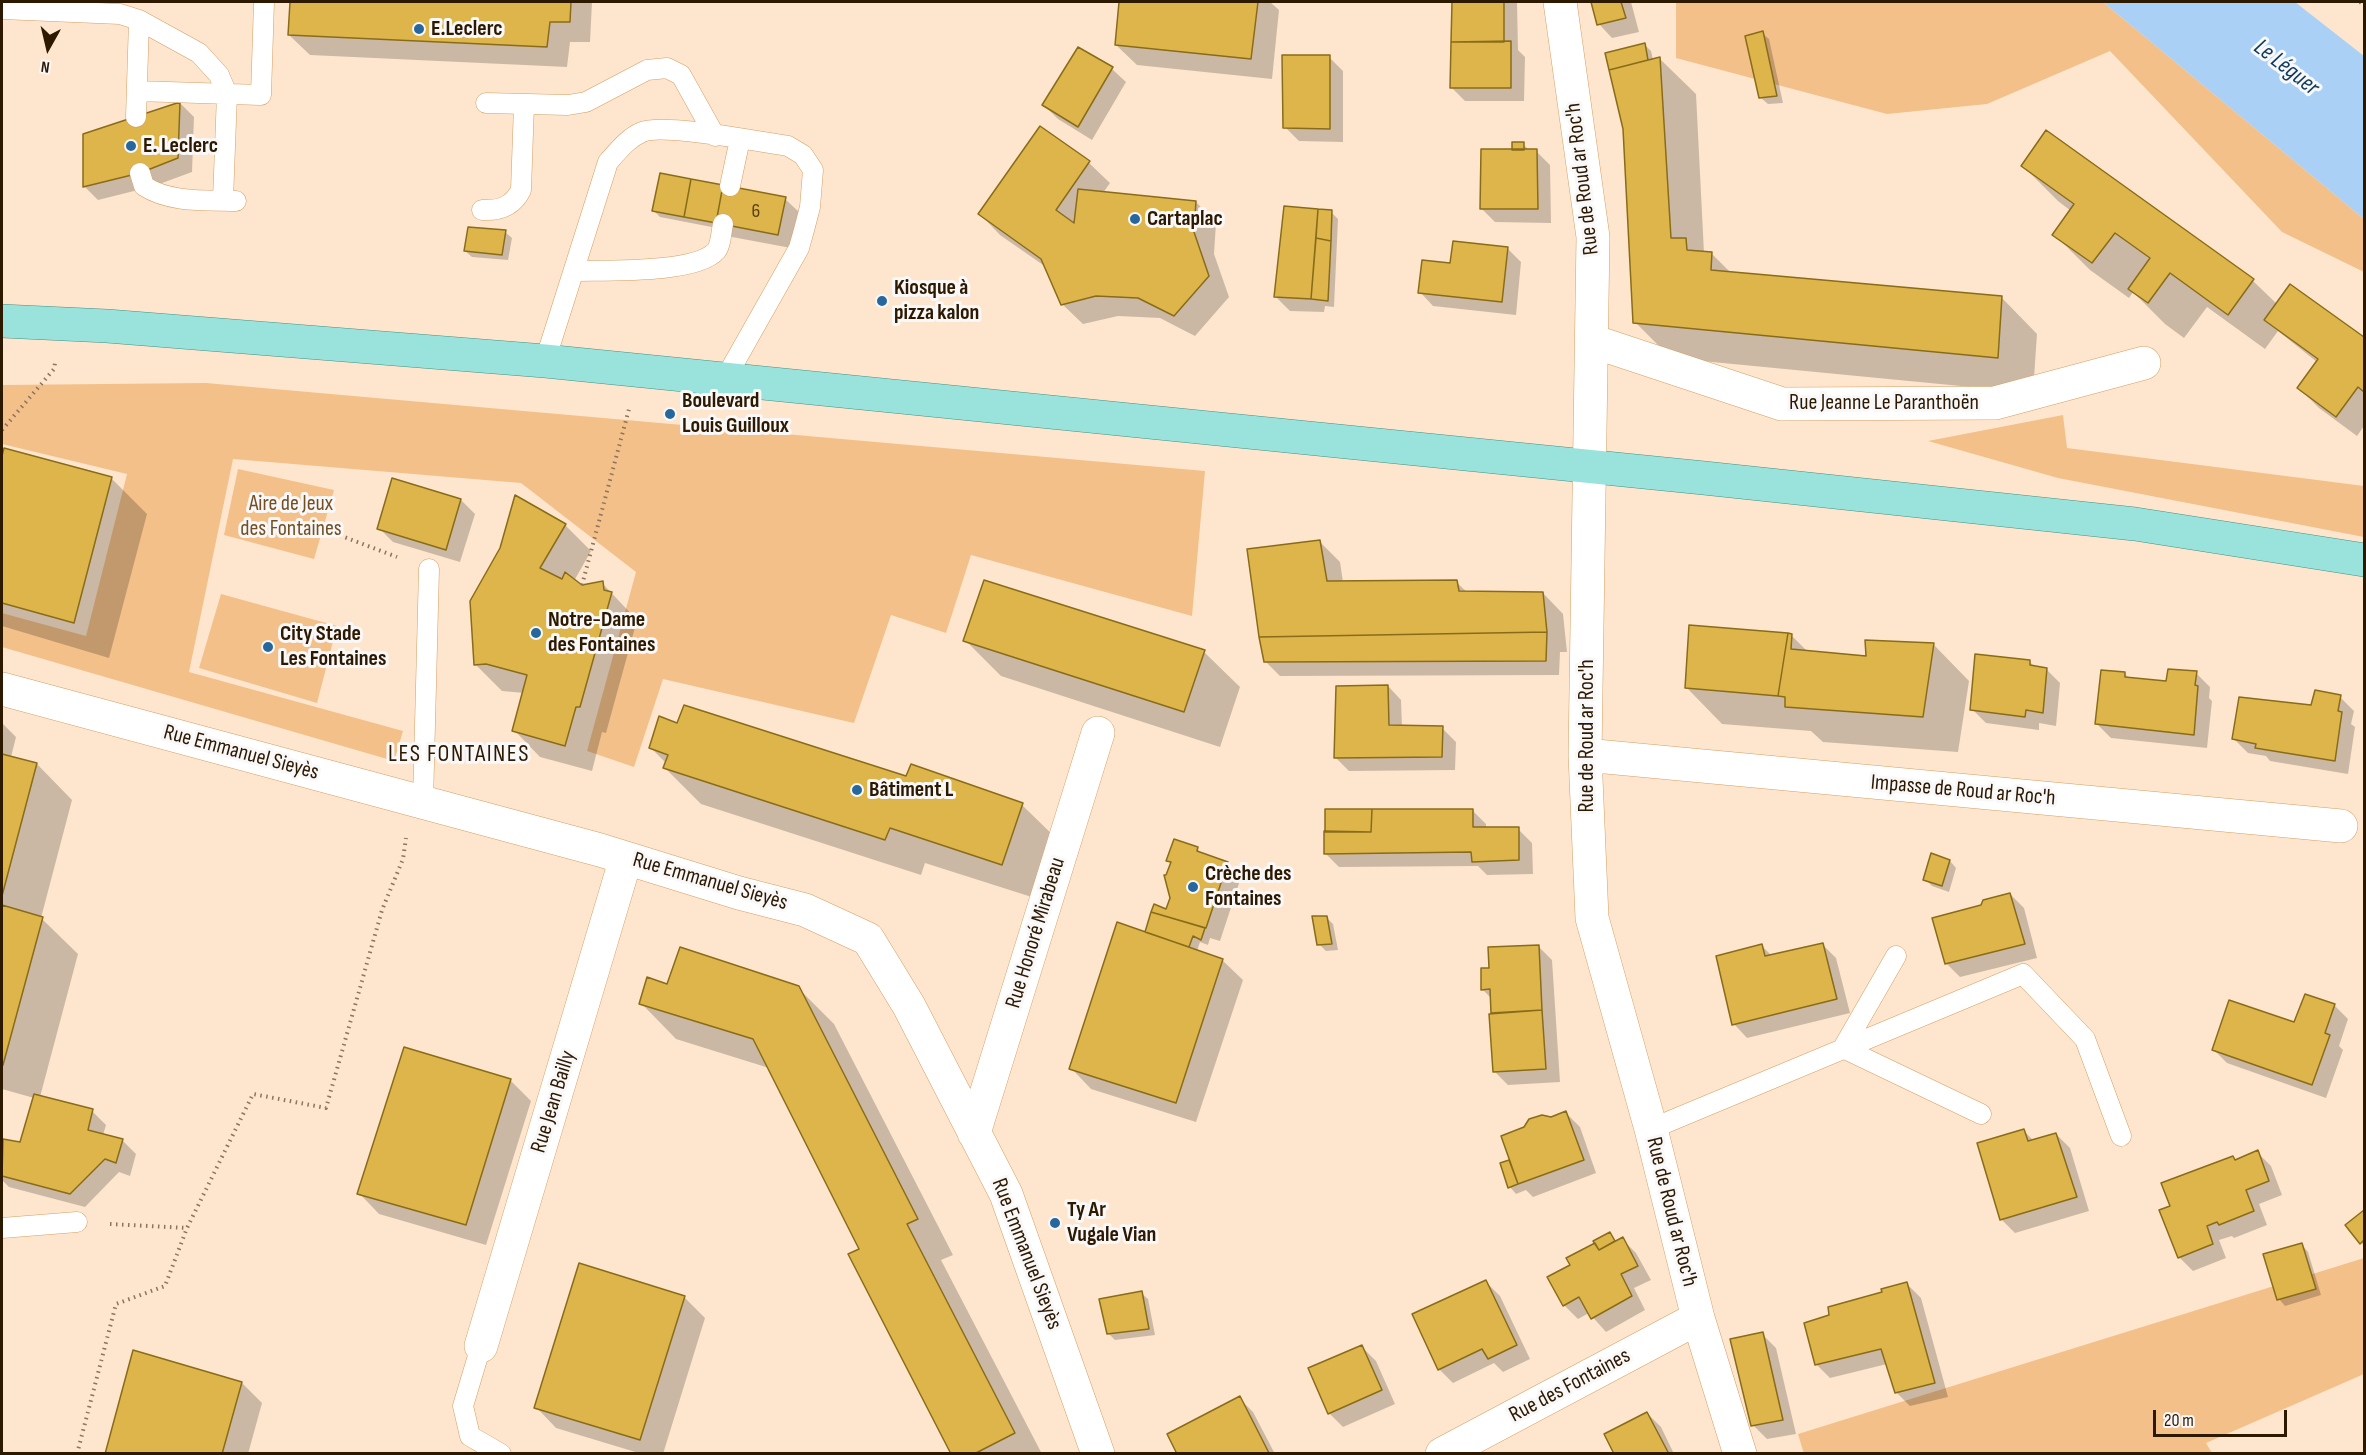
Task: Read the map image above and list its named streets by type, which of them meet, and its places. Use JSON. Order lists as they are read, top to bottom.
{
  "streets": {
    "street": [
      "Rue de Roud ar Roc'h",
      "Rue Jeanne Le Paranthoën",
      "Rue Emmanuel Sieyès",
      "Impasse de Roud ar Roc'h",
      "Rue Honoré Mirabeau",
      "Rue Jean Bailly",
      "Rue des Fontaines"
    ]
  },
  "crossings": [
    ["Rue de Roud ar Roc'h", "Rue Jeanne Le Paranthoën"],
    ["Rue de Roud ar Roc'h", "Impasse de Roud ar Roc'h"],
    ["Rue de Roud ar Roc'h", "Rue des Fontaines"],
    ["Rue Emmanuel Sieyès", "Rue Honoré Mirabeau"],
    ["Rue Emmanuel Sieyès", "Rue Jean Bailly"]
  ],
  "districts": ["LES FONTAINES"],
  "water": ["Le Léguer"],
  "parks": ["Aire de Jeux des Fontaines"],
  "places": [
    "E.Leclerc",
    "E. Leclerc",
    "Cartaplac",
    "Kiosque à pizza kalon",
    "Boulevard Louis Guilloux",
    "Notre-Dame des Fontaines",
    "City Stade Les Fontaines",
    "Bâtiment L",
    "Crèche des Fontaines",
    "Ty Ar Vugale Vian"
  ],
  "house_numbers": ["6"],
  "scale_bar": "20 m",
  "north": "bottom"
}
